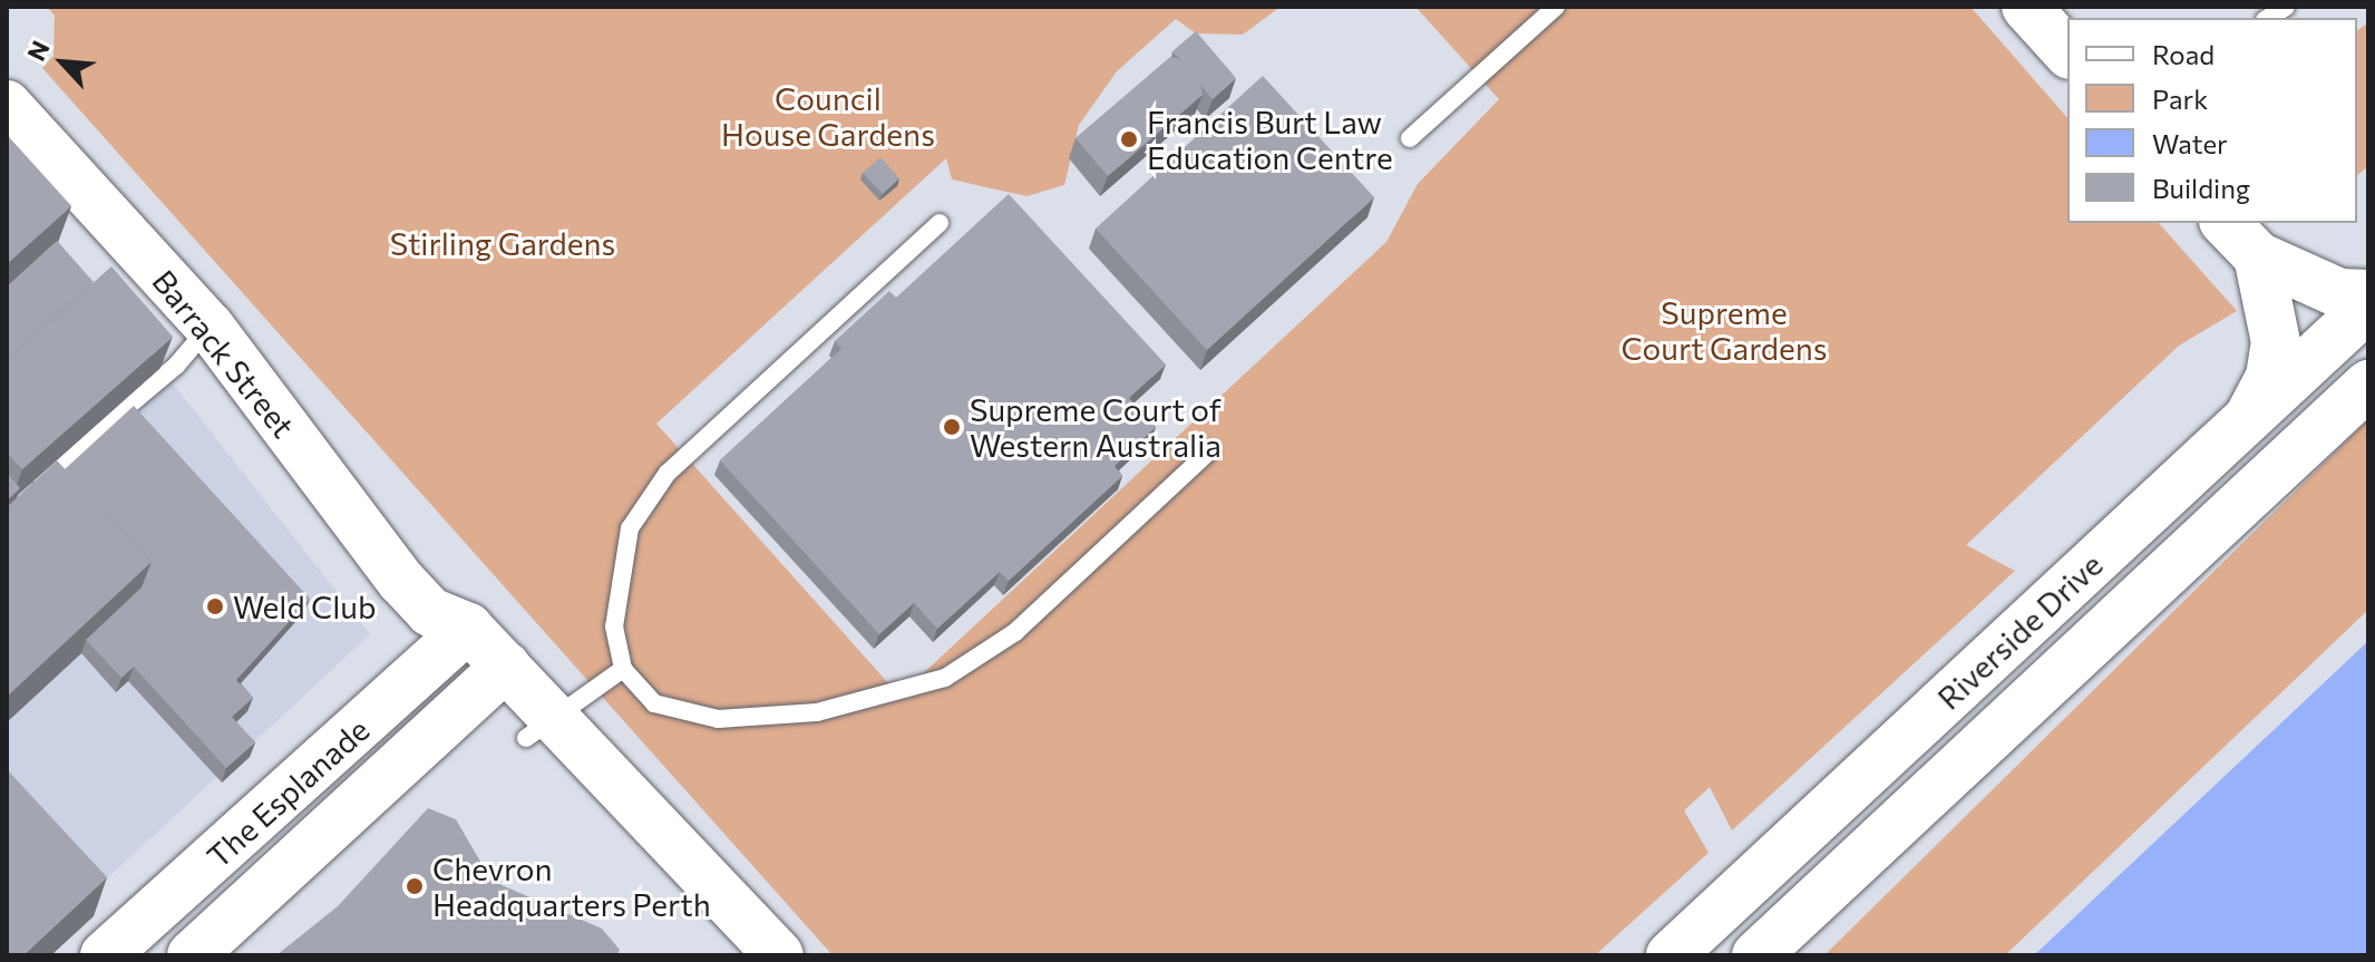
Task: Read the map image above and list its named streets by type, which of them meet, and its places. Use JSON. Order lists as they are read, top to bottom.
{
  "streets": {
    "main road": ["Barrack Street", "Riverside Drive", "The Esplanade"]
  },
  "crossings": [
    ["Barrack Street", "The Esplanade"]
  ],
  "parks": ["Council House Gardens", "Stirling Gardens", "Supreme Court Gardens"],
  "places": [
    "Francis Burt Law Education Centre",
    "Supreme Court of Western Australia",
    "Weld Club",
    "Chevron Headquarters Perth"
  ],
  "legend": [
    "Road",
    "Park",
    "Water",
    "Building"
  ],
  "north": "top left"
}
